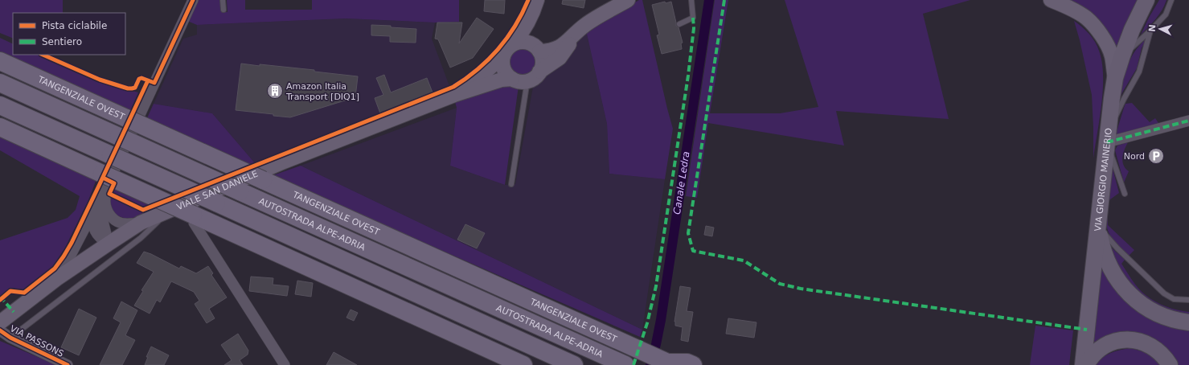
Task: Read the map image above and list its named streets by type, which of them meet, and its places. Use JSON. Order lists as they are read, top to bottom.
{
  "streets": {
    "highway": ["TANGENZIALE OVEST", "AUTOSTRADA ALPE-ADRIA"],
    "main road": ["VIA GIORGIO MAINERIO", "VIALE SAN DANIELE"],
    "street": ["VIA PASSONS"]
  },
  "water": ["Canale Ledra"],
  "places": {
    "building": ["Amazon Italia Transport [DIQ1]"],
    "parking": ["Nord"]
  },
  "legend": ["Pista ciclabile", "Sentiero"],
  "north": "left"
}
